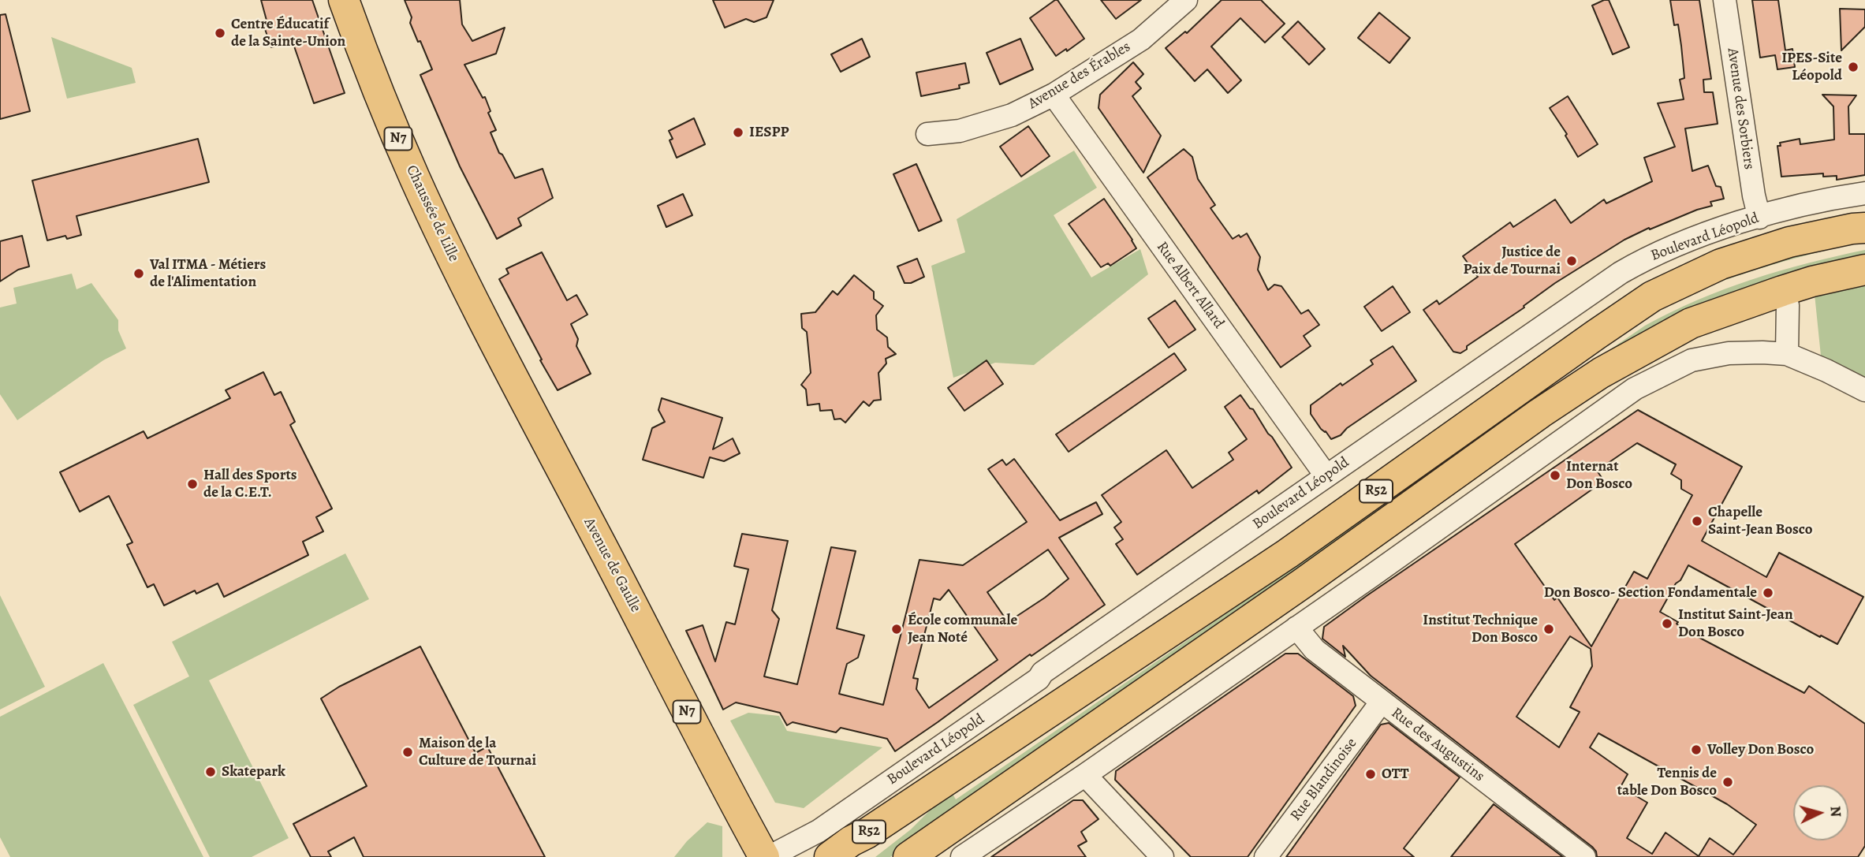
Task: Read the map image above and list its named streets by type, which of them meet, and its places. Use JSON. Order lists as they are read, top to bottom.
{
  "streets": {
    "main road": [
      "N7",
      "Chaussée de Lille",
      "Boulevard Léopold",
      "R52",
      "Avenue de Gaulle"
    ],
    "street": [
      "Avenue des Érables",
      "Avenue des Sorbiers",
      "Rue Albert Allard",
      "Rue des Augustins",
      "Rue Blandinoise"
    ]
  },
  "crossings": [
    ["Avenue des Érables", "Rue Albert Allard"],
    ["Avenue des Sorbiers", "Boulevard Léopold"],
    ["Chaussée de Lille", "Avenue de Gaulle"],
    ["Boulevard Léopold", "Rue Albert Allard"],
    ["Boulevard Léopold", "R52"],
    ["Rue des Augustins", "Rue Blandinoise"]
  ],
  "places": [
    "Centre Éducatif de la Sainte-Union",
    "IPES-Site Léopold",
    "IESPP",
    "Justice de Paix de Tournai",
    "Val ITMA - Métiers de l'Alimentation",
    "Internat Don Bosco",
    "Hall des Sports de la C.E.T.",
    "Chapelle Saint-Jean Bosco",
    "Don Bosco- Section Fondamentale",
    "Institut Saint-Jean Don Bosco",
    "École communale Jean Noté",
    "Institut Technique Don Bosco",
    "Volley Don Bosco",
    "Maison de la Culture de Tournai",
    "Skatepark",
    "OTT",
    "Tennis de table Don Bosco"
  ],
  "north": "right"
}
